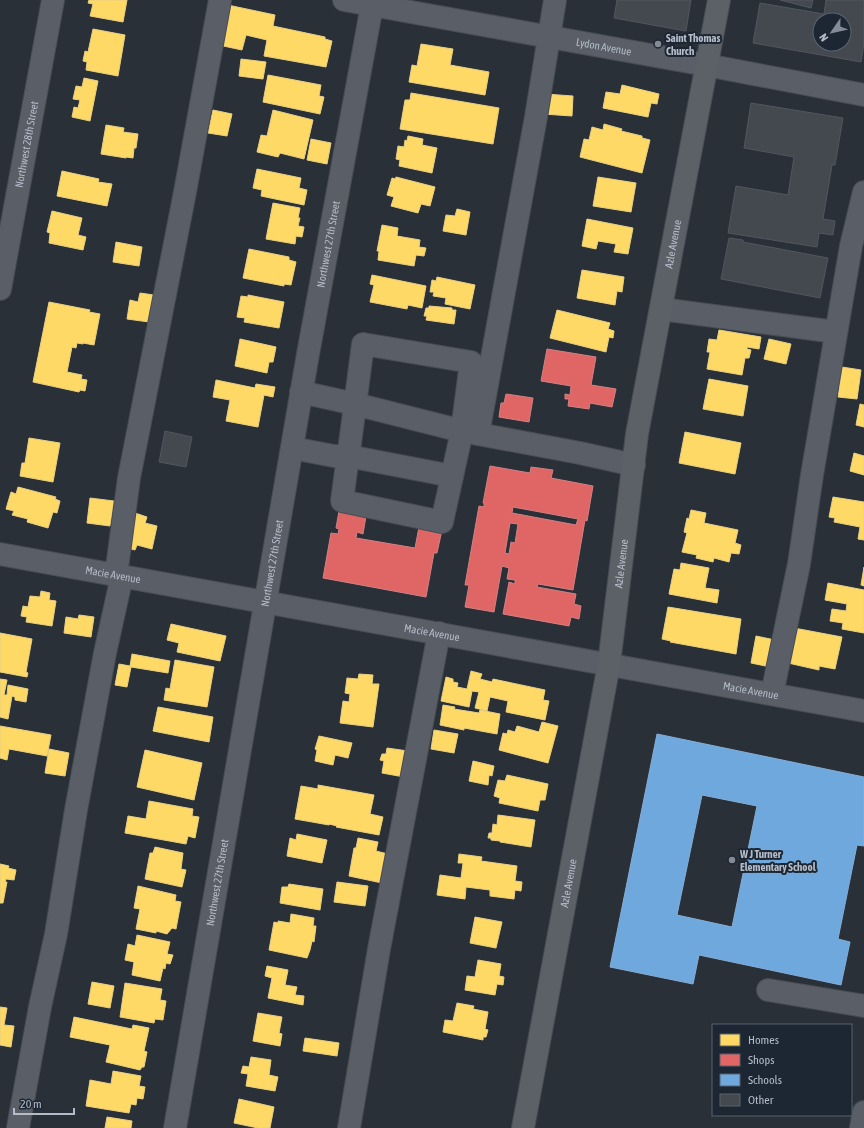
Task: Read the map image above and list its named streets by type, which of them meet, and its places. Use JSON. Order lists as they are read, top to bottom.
{
  "streets": {
    "main road": ["Azle Avenue"],
    "street": [
      "Lydon Avenue",
      "Northwest 28th Street",
      "Northwest 27th Street",
      "Macie Avenue"
    ]
  },
  "crossings": [
    ["Lydon Avenue", "Azle Avenue"],
    ["Lydon Avenue", "Northwest 27th Street"],
    ["Azle Avenue", "Macie Avenue"],
    ["Northwest 27th Street", "Macie Avenue"]
  ],
  "places": ["Saint Thomas Church", "W J Turner Elementary School"],
  "legend": [
    "Homes",
    "Shops",
    "Schools",
    "Other"
  ],
  "scale_bar": "20 m",
  "north": "bottom left"
}
